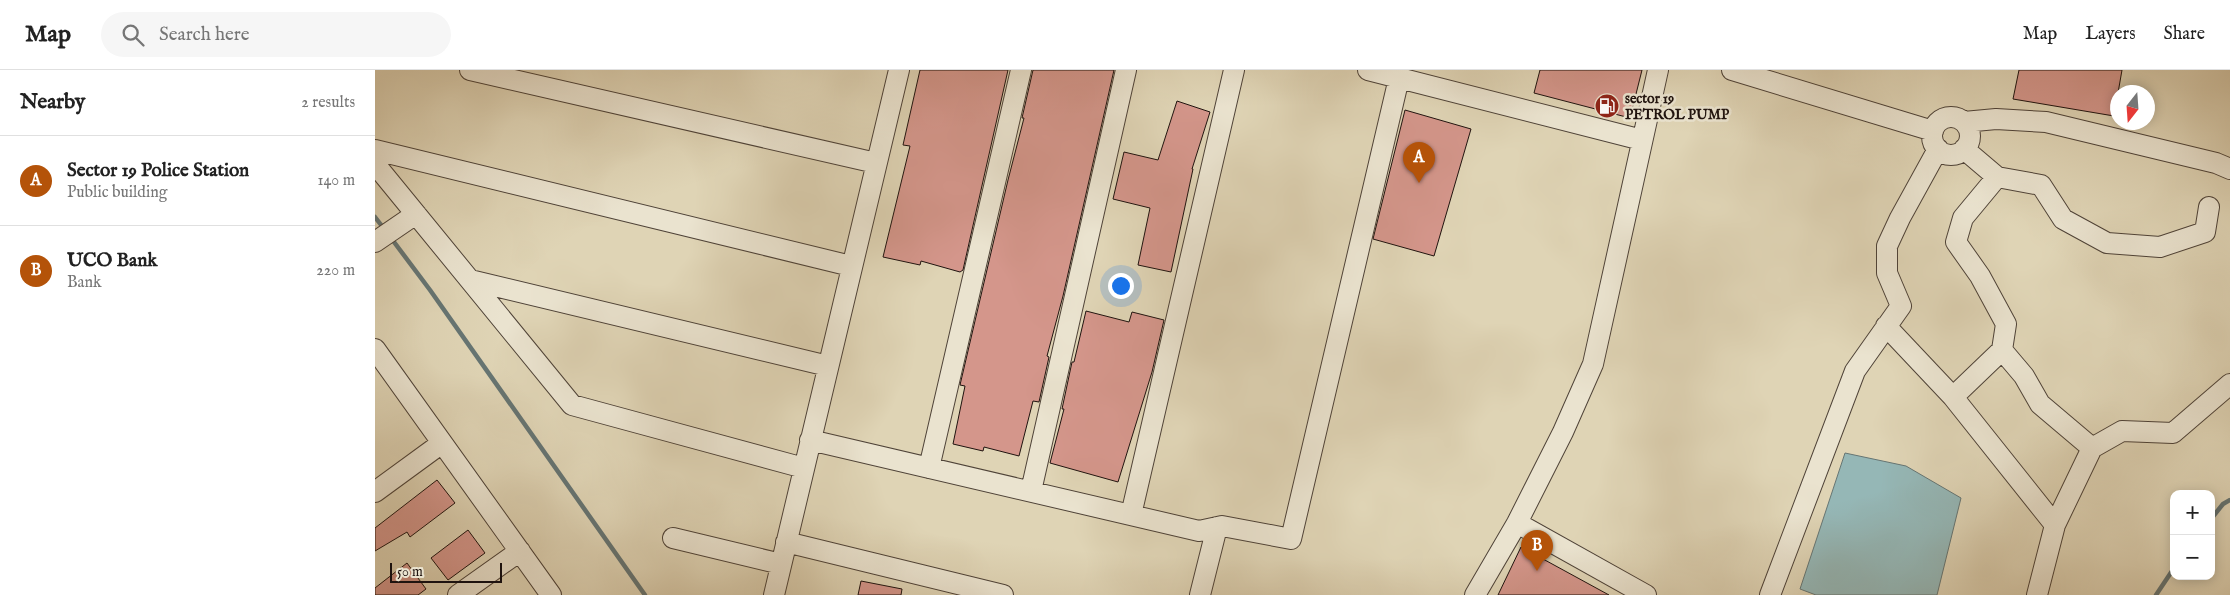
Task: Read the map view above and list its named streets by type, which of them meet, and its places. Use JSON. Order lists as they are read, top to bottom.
{
  "places": {
    "fuel station": ["sector 19 PETROL PUMP"]
  },
  "scale_bar": "50 m",
  "north": "bottom",
  "page": {
    "header": "Map",
    "search": "Search here",
    "nav": ["Map", "Layers", "Share"],
    "heading": ["Nearby", "2 results"],
    "list": [
      {
        "mark": "A",
        "name": "Sector 19 Police Station",
        "note": "Public building",
        "value": "140 m"
      },
      {
        "mark": "B",
        "name": "UCO Bank",
        "note": "Bank",
        "value": "220 m"
      }
    ],
    "pins": ["A", "B"],
    "map_buttons": ["+", "−"],
    "scale": "50 m"
  }
}
